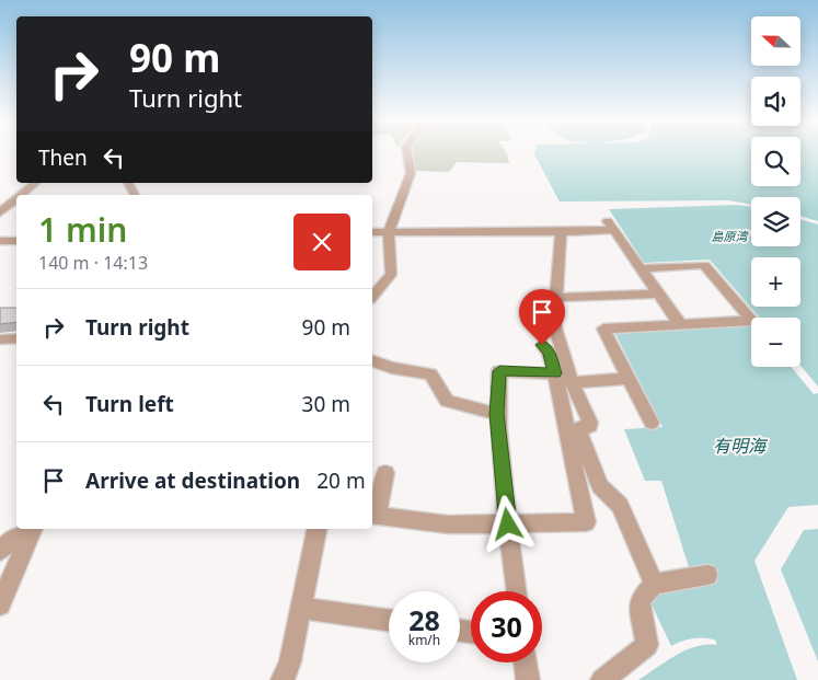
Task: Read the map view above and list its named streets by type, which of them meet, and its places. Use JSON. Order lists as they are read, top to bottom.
{
  "water": ["島原湾", "有明海"],
  "north": "left",
  "page": {
    "map_buttons": ["+", "−"],
    "turn": ["90 m", "Turn right"],
    "then": "Then",
    "heading": ["1 min", "140 m · 14:13"],
    "list": [
      {
        "name": "Turn right",
        "value": "90 m"
      },
      {
        "name": "Turn left",
        "value": "30 m"
      },
      {
        "name": "Arrive at destination",
        "value": "20 m"
      }
    ],
    "speed": "28 km/h",
    "limit": "30"
  }
}
